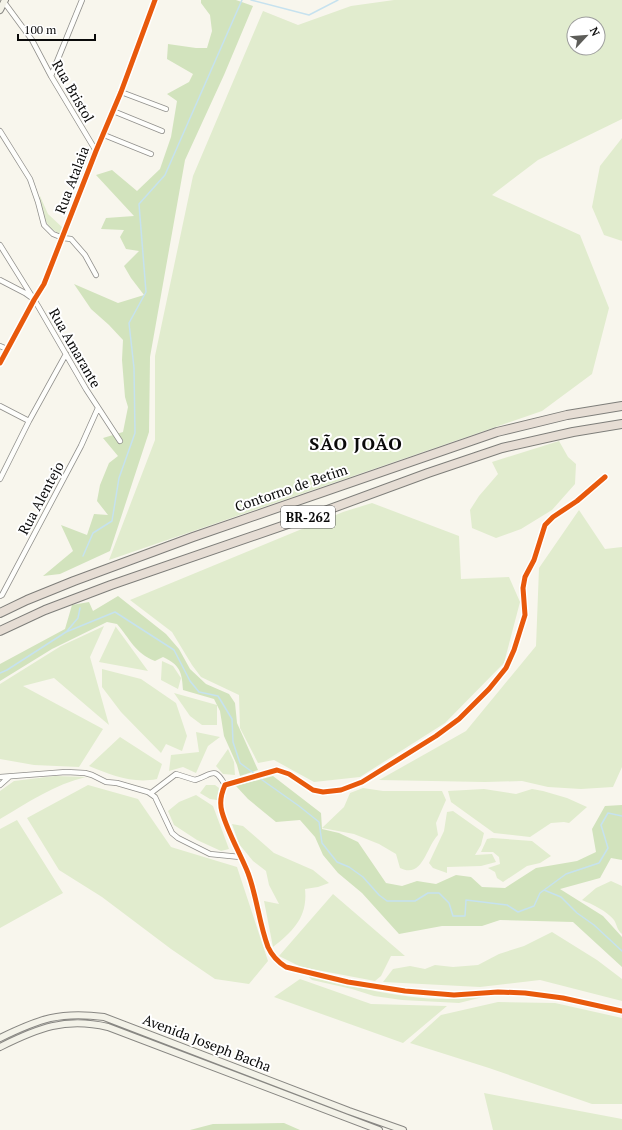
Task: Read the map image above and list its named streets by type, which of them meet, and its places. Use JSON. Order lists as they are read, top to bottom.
{
  "streets": {
    "highway": ["Contorno de Betim", "BR-262"],
    "main road": ["Avenida Joseph Bacha"],
    "street": [
      "Rua Bristol",
      "Rua Atalaia",
      "Rua Amarante",
      "Rua Alentejo"
    ]
  },
  "crossings": [
    ["Rua Bristol", "Rua Atalaia"],
    ["Rua Atalaia", "Rua Amarante"],
    ["Rua Amarante", "Rua Alentejo"]
  ],
  "districts": ["SÃO JOÃO"],
  "scale_bar": "100 m",
  "north": "top right"
}
